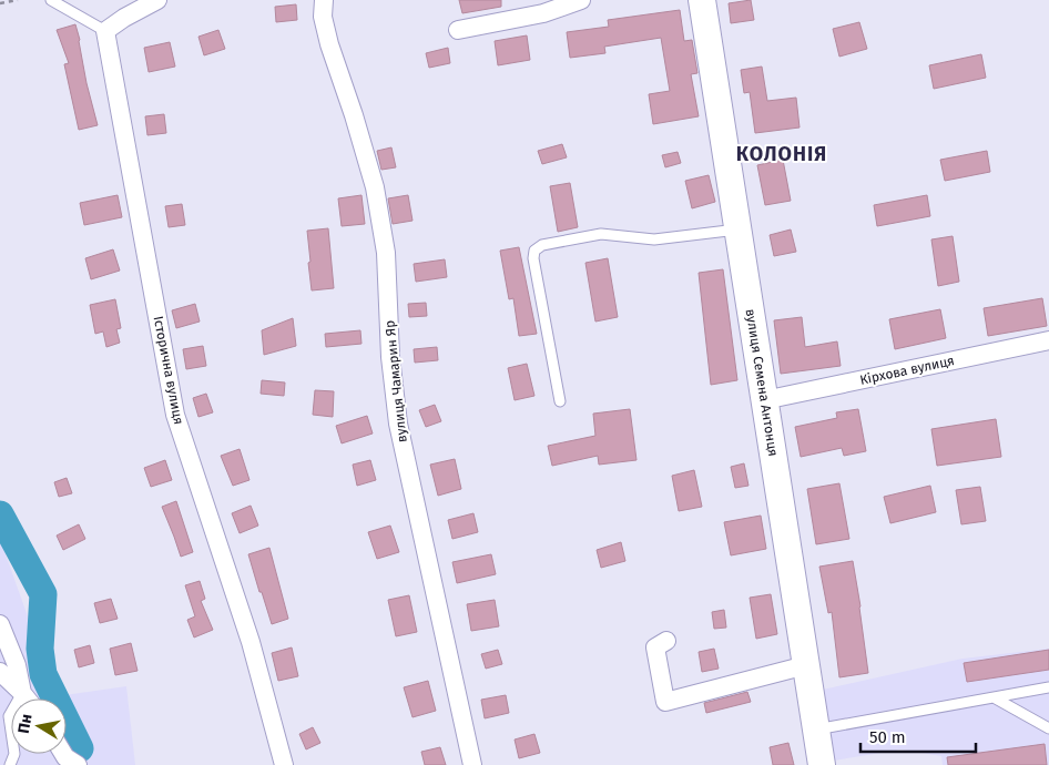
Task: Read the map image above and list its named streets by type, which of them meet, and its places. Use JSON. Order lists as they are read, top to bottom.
{
  "streets": {
    "street": [
      "Історична вулиця",
      "Кірхова вулиця",
      "вулиця Чамарин Яр",
      "вулиця Семена Антонця"
    ]
  },
  "crossings": [
    ["Кірхова вулиця", "вулиця Семена Антонця"]
  ],
  "districts": ["КОЛОНІЯ"],
  "scale_bar": "50 m",
  "north": "left"
}
